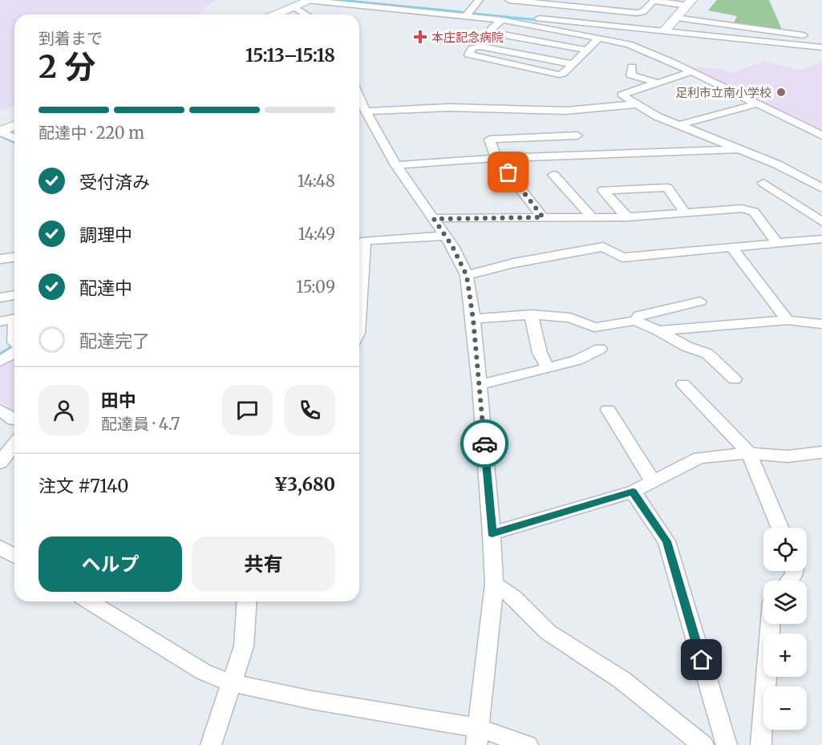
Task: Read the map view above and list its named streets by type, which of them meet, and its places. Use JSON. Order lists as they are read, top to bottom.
{
  "places": {
    "health": ["本庄記念病院"],
    "other": ["足利市立南小学校"]
  },
  "page": {
    "heading": ["2 分", "到着まで", "15:13–15:18"],
    "panel": [
      "田中",
      "配達員 · 4.7",
      "注文 #7140",
      "¥3,680"
    ],
    "bar": "配達中 · 220 m",
    "list": [
      ["受付済み", "14:48"],
      ["調理中", "14:49"],
      ["配達中", "15:09"],
      "配達完了"
    ],
    "buttons": ["ヘルプ", "共有"],
    "map_buttons": ["+", "−"]
  }
}
